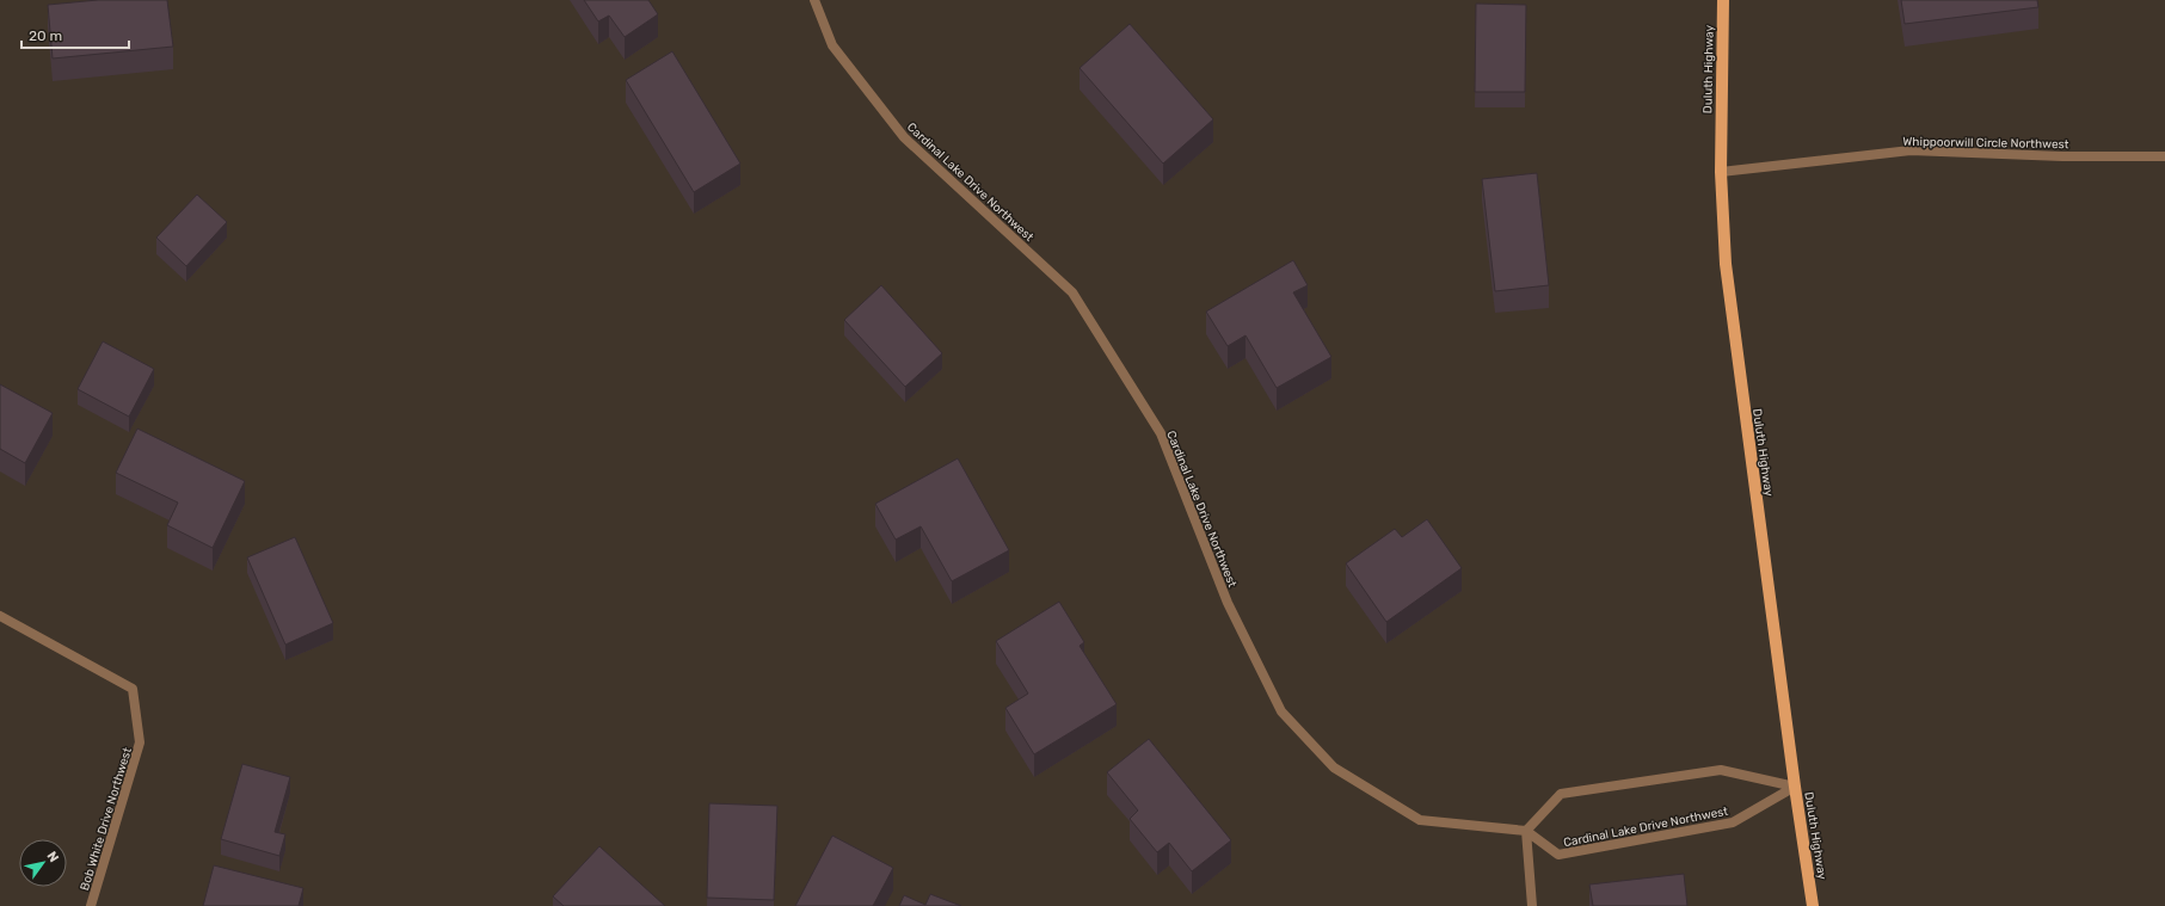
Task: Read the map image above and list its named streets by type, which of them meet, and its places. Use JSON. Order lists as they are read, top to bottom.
{
  "streets": {
    "main road": ["Duluth Highway"],
    "street": ["Whippoorwill Circle Northwest", "Cardinal Lake Drive Northwest", "Bob White Drive Northwest"]
  },
  "crossings": [
    ["Duluth Highway", "Whippoorwill Circle Northwest"],
    ["Duluth Highway", "Cardinal Lake Drive Northwest"]
  ],
  "scale_bar": "20 m",
  "north": "top right"
}
